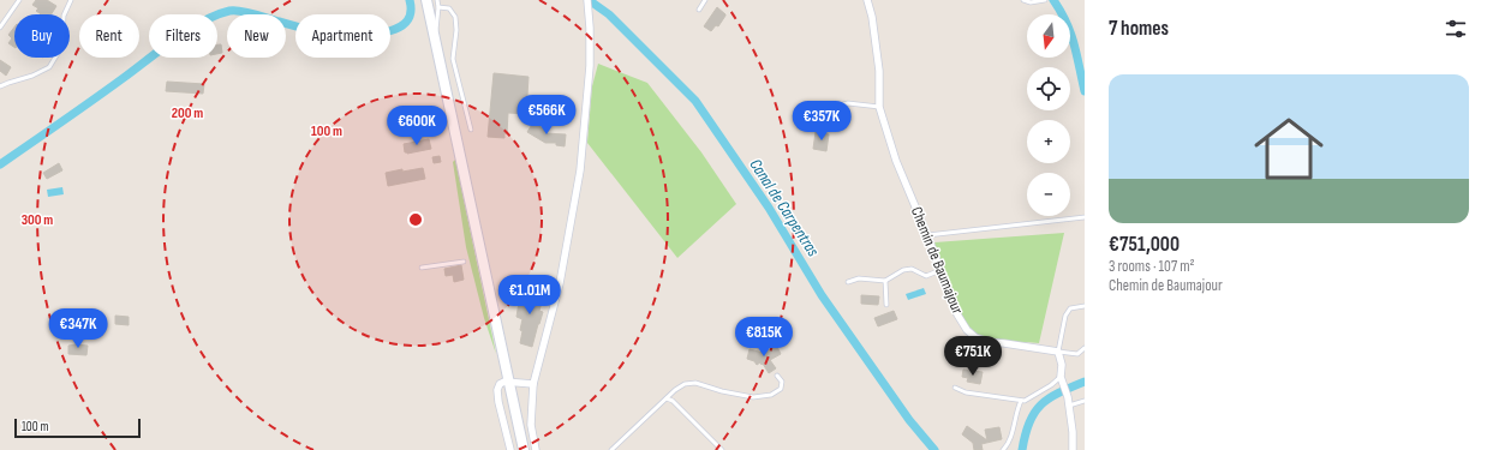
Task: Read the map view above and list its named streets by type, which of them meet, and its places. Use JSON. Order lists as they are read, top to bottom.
{
  "streets": {
    "street": ["Chemin de Baumajour"]
  },
  "water": ["Canal de Carpentras"],
  "scale_bar": "100 m",
  "north": "bottom",
  "page": {
    "heading": "7 homes",
    "map_buttons": ["+", "−"],
    "chip": [
      "Buy",
      "Rent",
      "Filters",
      "New",
      "Apartment"
    ],
    "list": [
      {
        "name": "€751,000",
        "note": "3 rooms · 107 m² · Chemin de Baumajour"
      }
    ],
    "price": [
      "€566K",
      "€357K",
      "€600K",
      "€1.01M",
      "€347K",
      "€815K",
      "€751K"
    ],
    "scale": "100 m"
  },
  "rings": ["200 m", "100 m", "300 m"]
}
